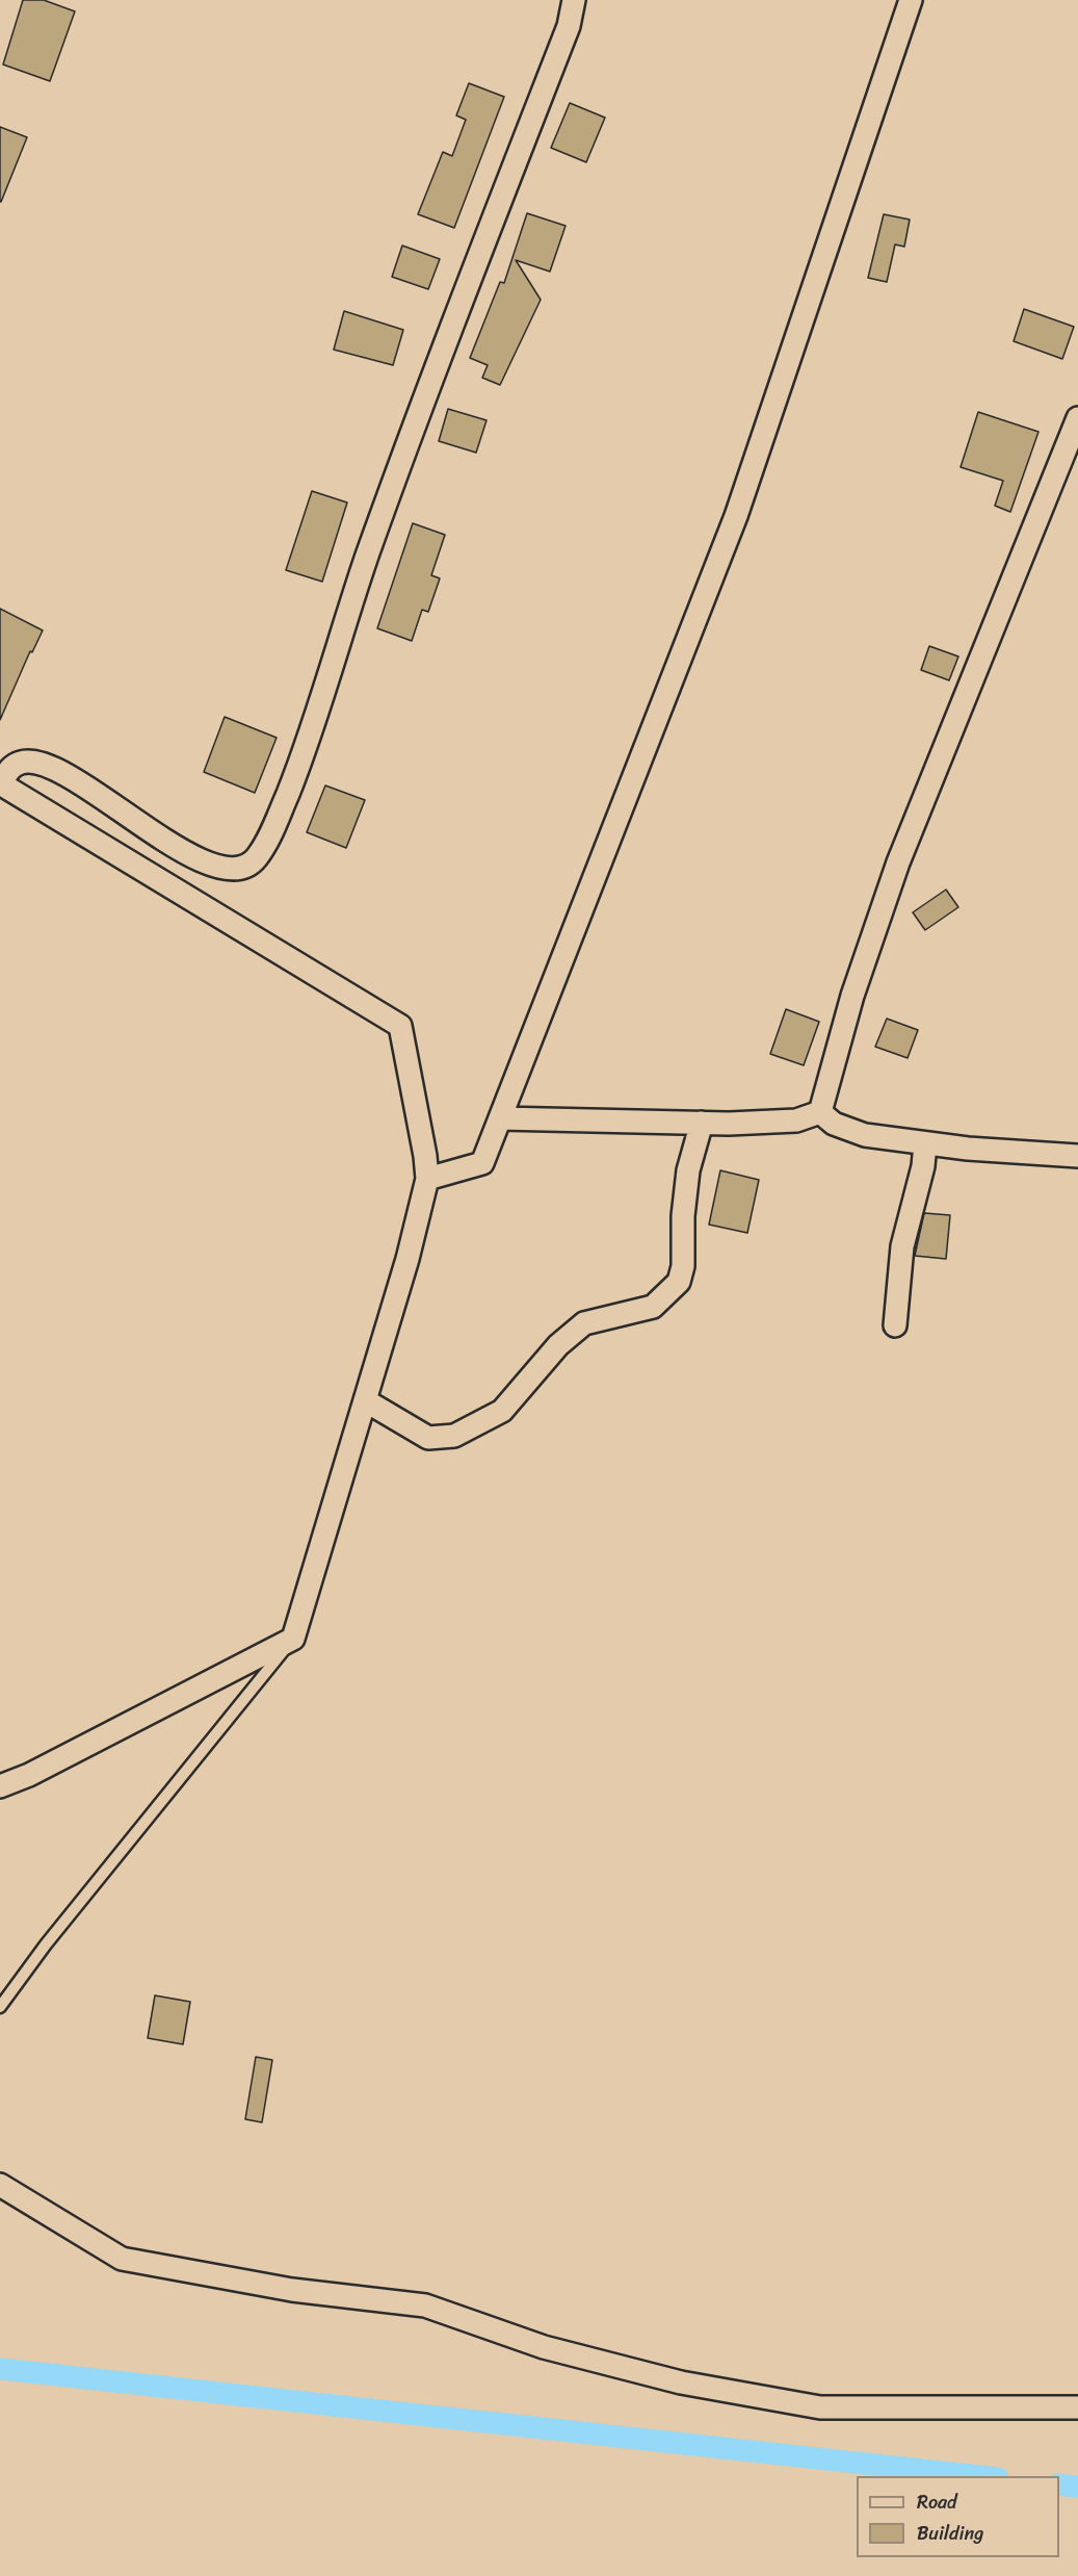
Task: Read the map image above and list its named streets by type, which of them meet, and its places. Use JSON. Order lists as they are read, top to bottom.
{
  "legend": ["Road", "Building"]
}
